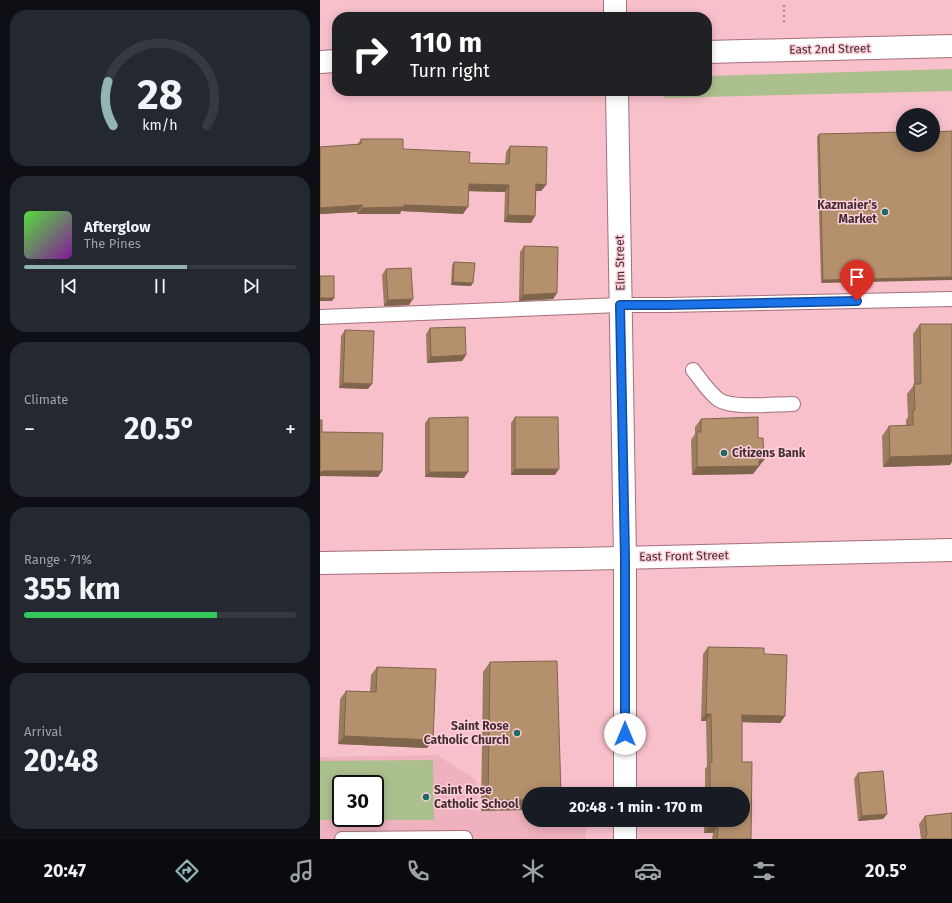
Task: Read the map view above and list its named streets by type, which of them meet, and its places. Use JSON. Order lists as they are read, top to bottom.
{
  "streets": {
    "street": ["East 2nd Street", "Elm Street", "East Front Street"]
  },
  "crossings": [
    ["Elm Street", "East Front Street"]
  ],
  "places": [
    "Kazmaier's Market",
    "Citizens Bank",
    "Saint Rose Catholic Church",
    "Saint Rose Catholic School"
  ],
  "page": {
    "turn": ["110 m", "Turn right"],
    "song": ["Afterglow", "The Pines"],
    "tile": [
      "Climate",
      ["Range · 71%", "355 km"],
      ["Arrival", "20:48"]
    ],
    "heat": ["−", "20.5°", "+"],
    "limit": "30",
    "trip": "20:48 · 1 min · 170 m",
    "tabs": ["20:47", "20.5°"],
    "gauge": ["28", "km/h"]
  }
}
